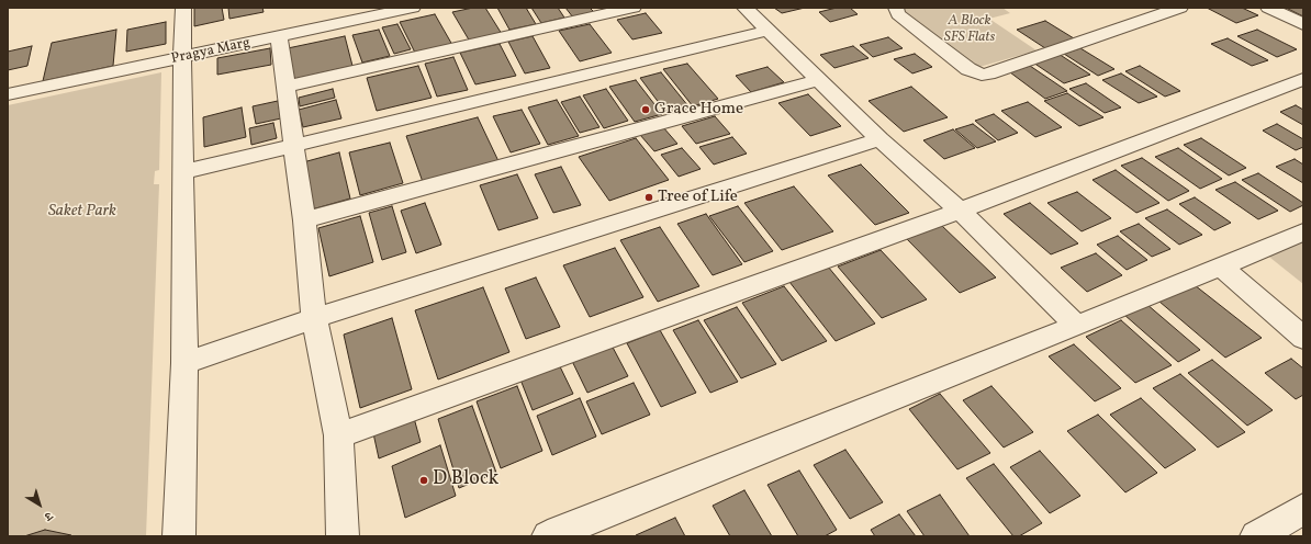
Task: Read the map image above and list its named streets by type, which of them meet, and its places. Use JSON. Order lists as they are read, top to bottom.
{
  "streets": {
    "street": ["Pragya Marg"]
  },
  "parks": ["A Block SFS Flats", "Saket Park"],
  "places": ["Grace Home", "Tree of Life", "D Block"],
  "north": "bottom right"
}
